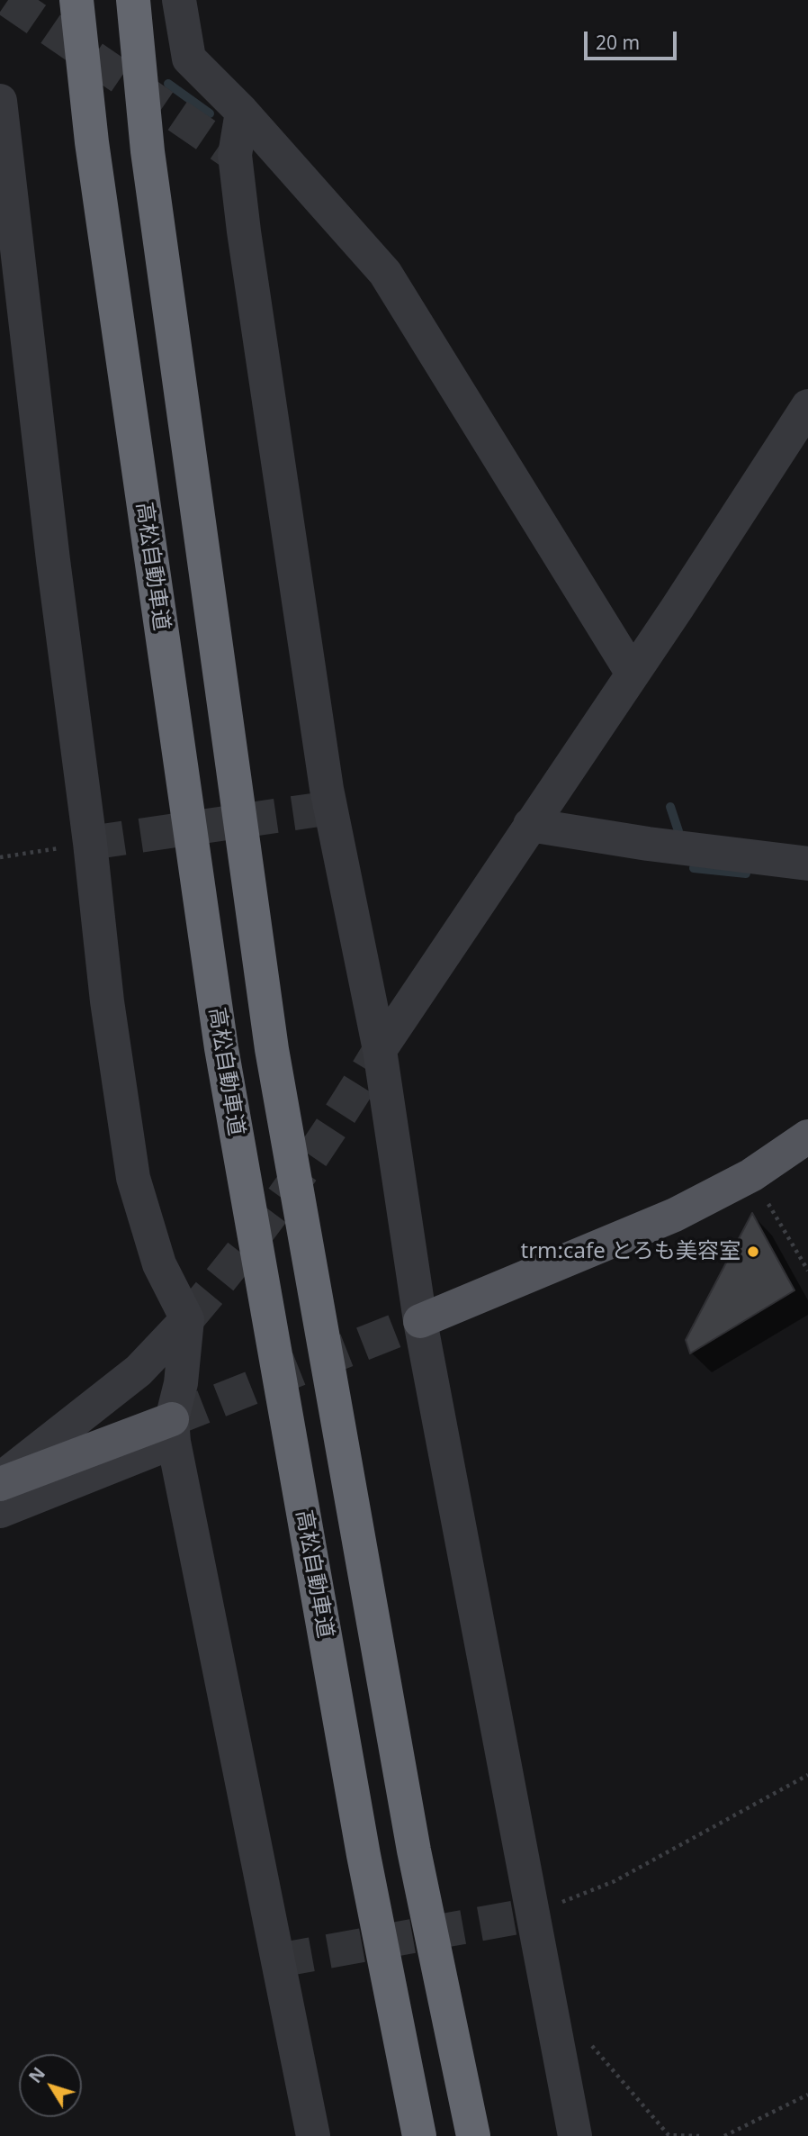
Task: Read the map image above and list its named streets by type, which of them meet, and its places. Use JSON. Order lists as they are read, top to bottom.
{
  "streets": {
    "highway": ["高松自動車道"]
  },
  "places": ["trm:cafe とろも美容室"],
  "scale_bar": "20 m",
  "north": "top left"
}
